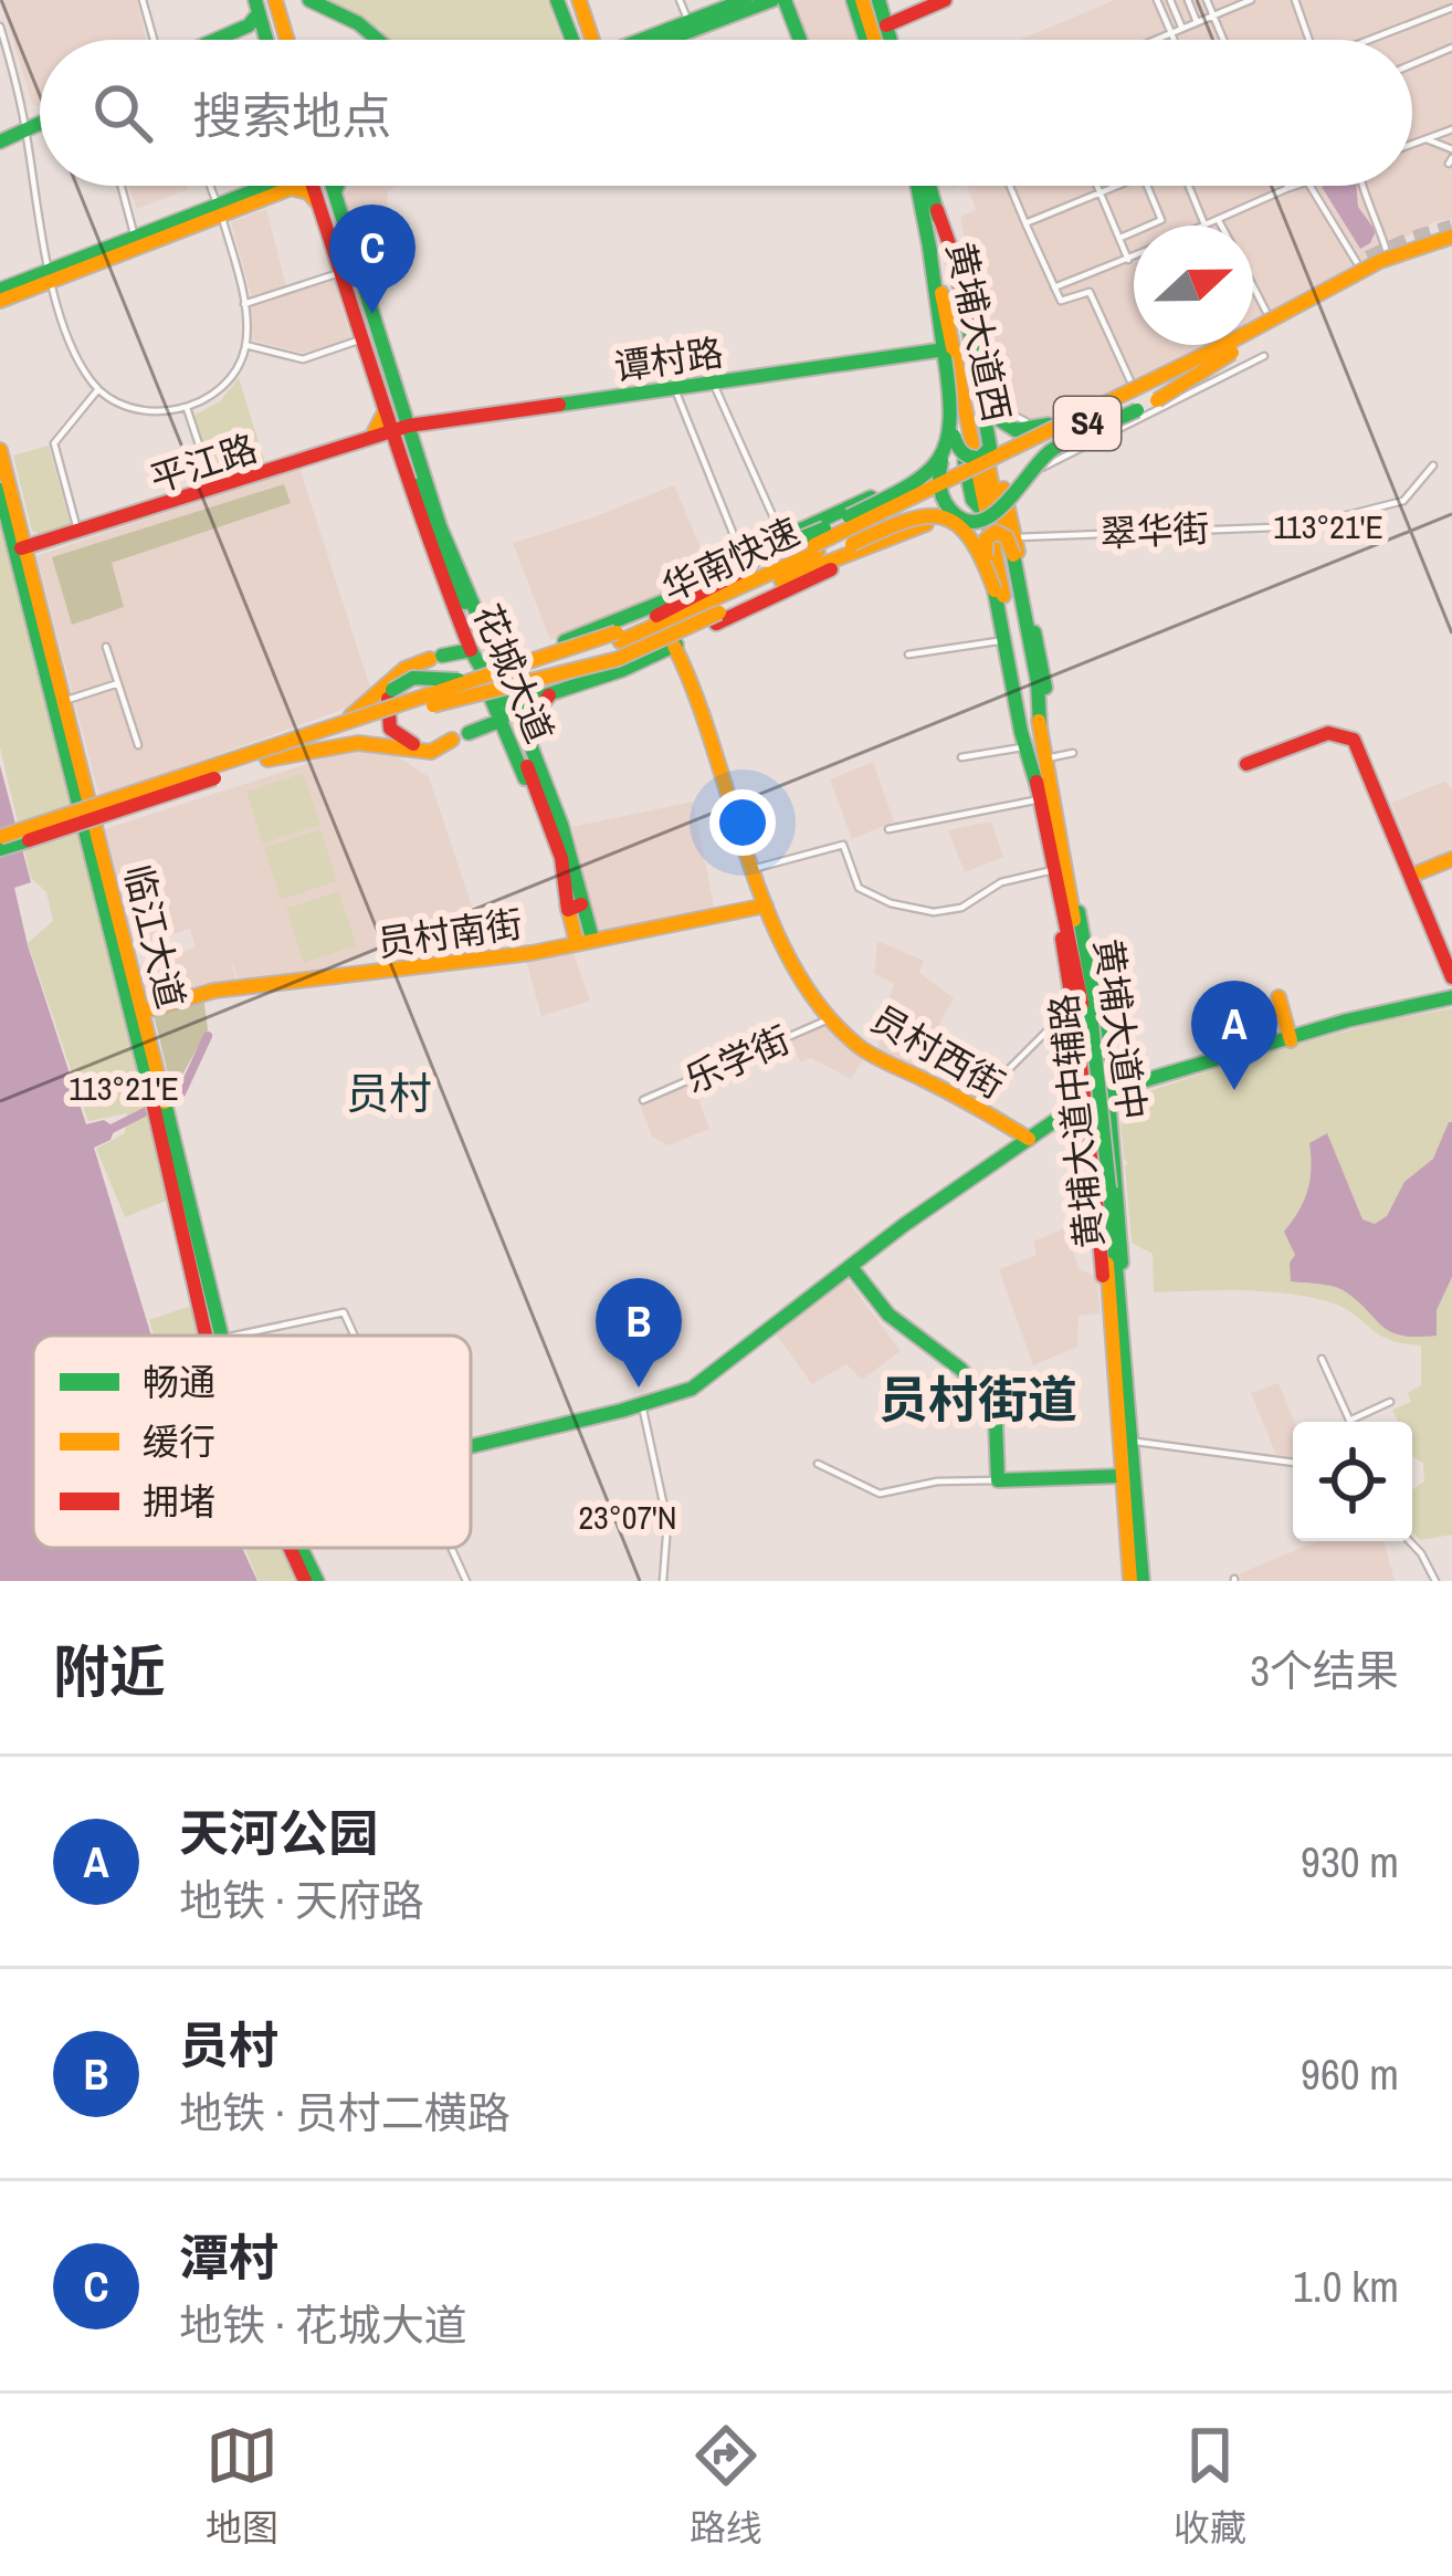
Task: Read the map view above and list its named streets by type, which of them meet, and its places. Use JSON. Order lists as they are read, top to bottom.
{
  "streets": {
    "main road": [
      "黄埔大道西",
      "谭村路",
      "S4",
      "平江路",
      "华南快速",
      "花城大道",
      "员村南街",
      "临江大道",
      "黄埔大道中",
      "员村西街",
      "黄埔大道中辅路"
    ],
    "street": ["翠华街", "乐学街"]
  },
  "crossings": [
    ["黄埔大道西", "黄埔大道中"],
    ["谭村路", "平江路"],
    ["谭村路", "花城大道"],
    ["平江路", "花城大道"],
    ["平江路", "临江大道"],
    ["花城大道", "员村南街"],
    ["员村南街", "临江大道"],
    ["员村南街", "员村西街"],
    ["黄埔大道中", "黄埔大道中辅路"],
    ["员村西街", "乐学街"]
  ],
  "districts": ["员村", "员村街道"],
  "legend": ["畅通", "缓行", "拥堵"],
  "north": "right",
  "page": {
    "search": "搜索地点",
    "pins": ["C", "A", "B"],
    "heading": ["附近", "3个结果"],
    "list": [
      {
        "mark": "A",
        "name": "天河公园",
        "note": "地铁 · 天府路",
        "value": "930 m"
      },
      {
        "mark": "B",
        "name": "员村",
        "note": "地铁 · 员村二横路",
        "value": "960 m"
      },
      {
        "mark": "C",
        "name": "潭村",
        "note": "地铁 · 花城大道",
        "value": "1.0 km"
      }
    ],
    "nav": ["地图", "路线", "收藏"]
  },
  "coordinates": ["113°21'E", "23°07'N"]
}
